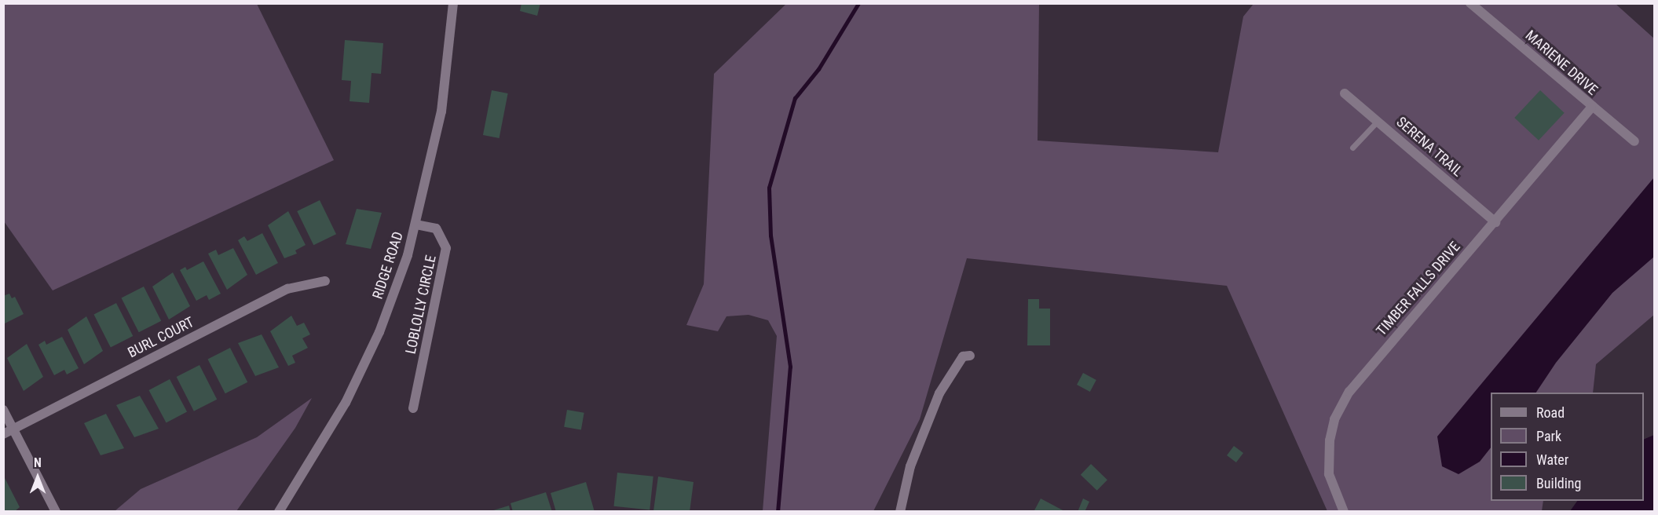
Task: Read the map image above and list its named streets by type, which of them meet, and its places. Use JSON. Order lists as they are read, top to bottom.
{
  "streets": {
    "street": [
      "MARIENE DRIVE",
      "SERENA TRAIL",
      "RIDGE ROAD",
      "TIMBER FALLS DRIVE",
      "LOBLOLLY CIRCLE",
      "BURL COURT"
    ]
  },
  "crossings": [
    ["MARIENE DRIVE", "TIMBER FALLS DRIVE"],
    ["SERENA TRAIL", "TIMBER FALLS DRIVE"],
    ["RIDGE ROAD", "LOBLOLLY CIRCLE"]
  ],
  "legend": [
    "Road",
    "Park",
    "Water",
    "Building"
  ],
  "north": "top"
}
